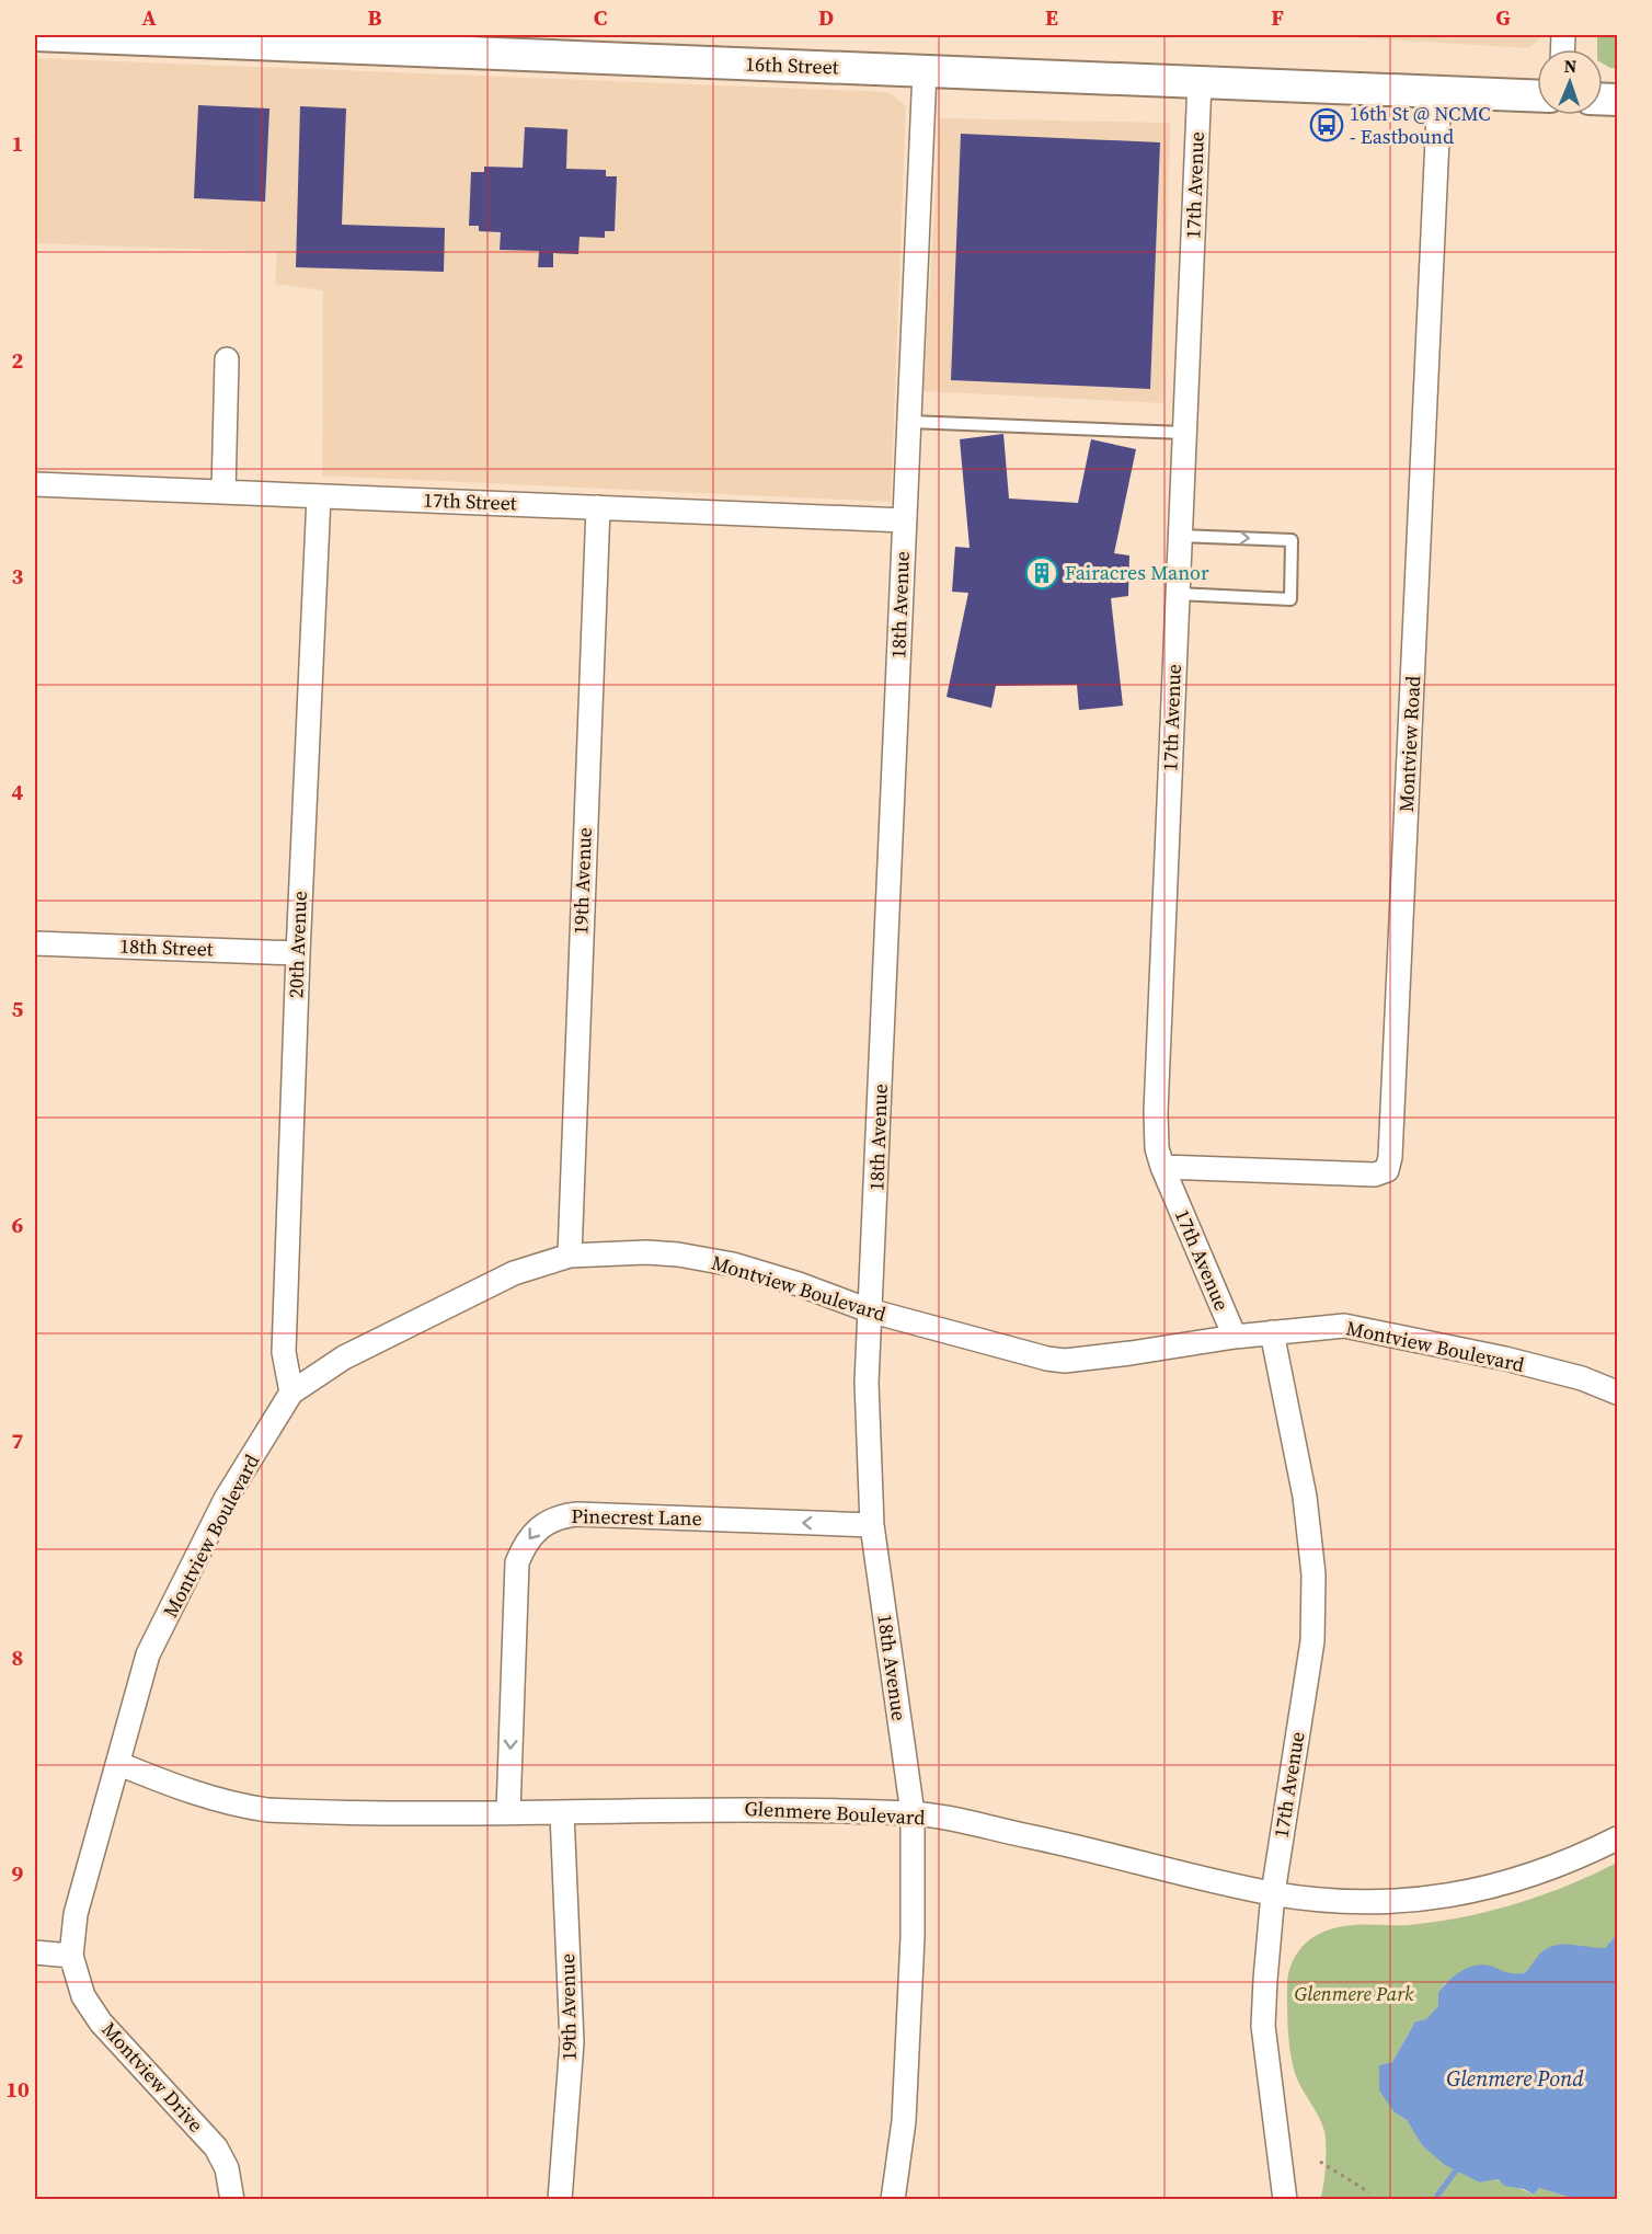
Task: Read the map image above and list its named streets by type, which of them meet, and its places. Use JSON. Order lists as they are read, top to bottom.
{
  "streets": {
    "main road": ["16th Street"],
    "street": [
      "17th Avenue",
      "17th Street",
      "18th Avenue",
      "Montview Road",
      "19th Avenue",
      "20th Avenue",
      "18th Street",
      "Montview Boulevard",
      "Pinecrest Lane",
      "Glenmere Boulevard",
      "Montview Drive"
    ]
  },
  "crossings": [
    ["16th Street", "17th Avenue"],
    ["16th Street", "18th Avenue"],
    ["16th Street", "Montview Road"],
    ["17th Avenue", "Montview Road"],
    ["17th Avenue", "Montview Boulevard"],
    ["17th Avenue", "Glenmere Boulevard"],
    ["17th Street", "18th Avenue"],
    ["17th Street", "19th Avenue"],
    ["17th Street", "20th Avenue"],
    ["18th Avenue", "Montview Boulevard"],
    ["18th Avenue", "Pinecrest Lane"],
    ["18th Avenue", "Glenmere Boulevard"],
    ["19th Avenue", "Montview Boulevard"],
    ["19th Avenue", "Glenmere Boulevard"],
    ["20th Avenue", "18th Street"],
    ["20th Avenue", "Montview Boulevard"],
    ["Montview Boulevard", "Glenmere Boulevard"],
    ["Montview Boulevard", "Montview Drive"],
    ["Pinecrest Lane", "Glenmere Boulevard"]
  ],
  "water": ["Glenmere Pond"],
  "parks": ["Glenmere Park"],
  "places": {
    "bus stop": ["16th St @ NCMC - Eastbound"],
    "building": ["Fairacres Manor"]
  },
  "north": "top",
  "grid": {
    "columns": [
      "A",
      "B",
      "C",
      "D",
      "E",
      "F",
      "G"
    ],
    "rows": [
      "1",
      "2",
      "3",
      "4",
      "5",
      "6",
      "7",
      "8",
      "9",
      "10"
    ]
  }
}
